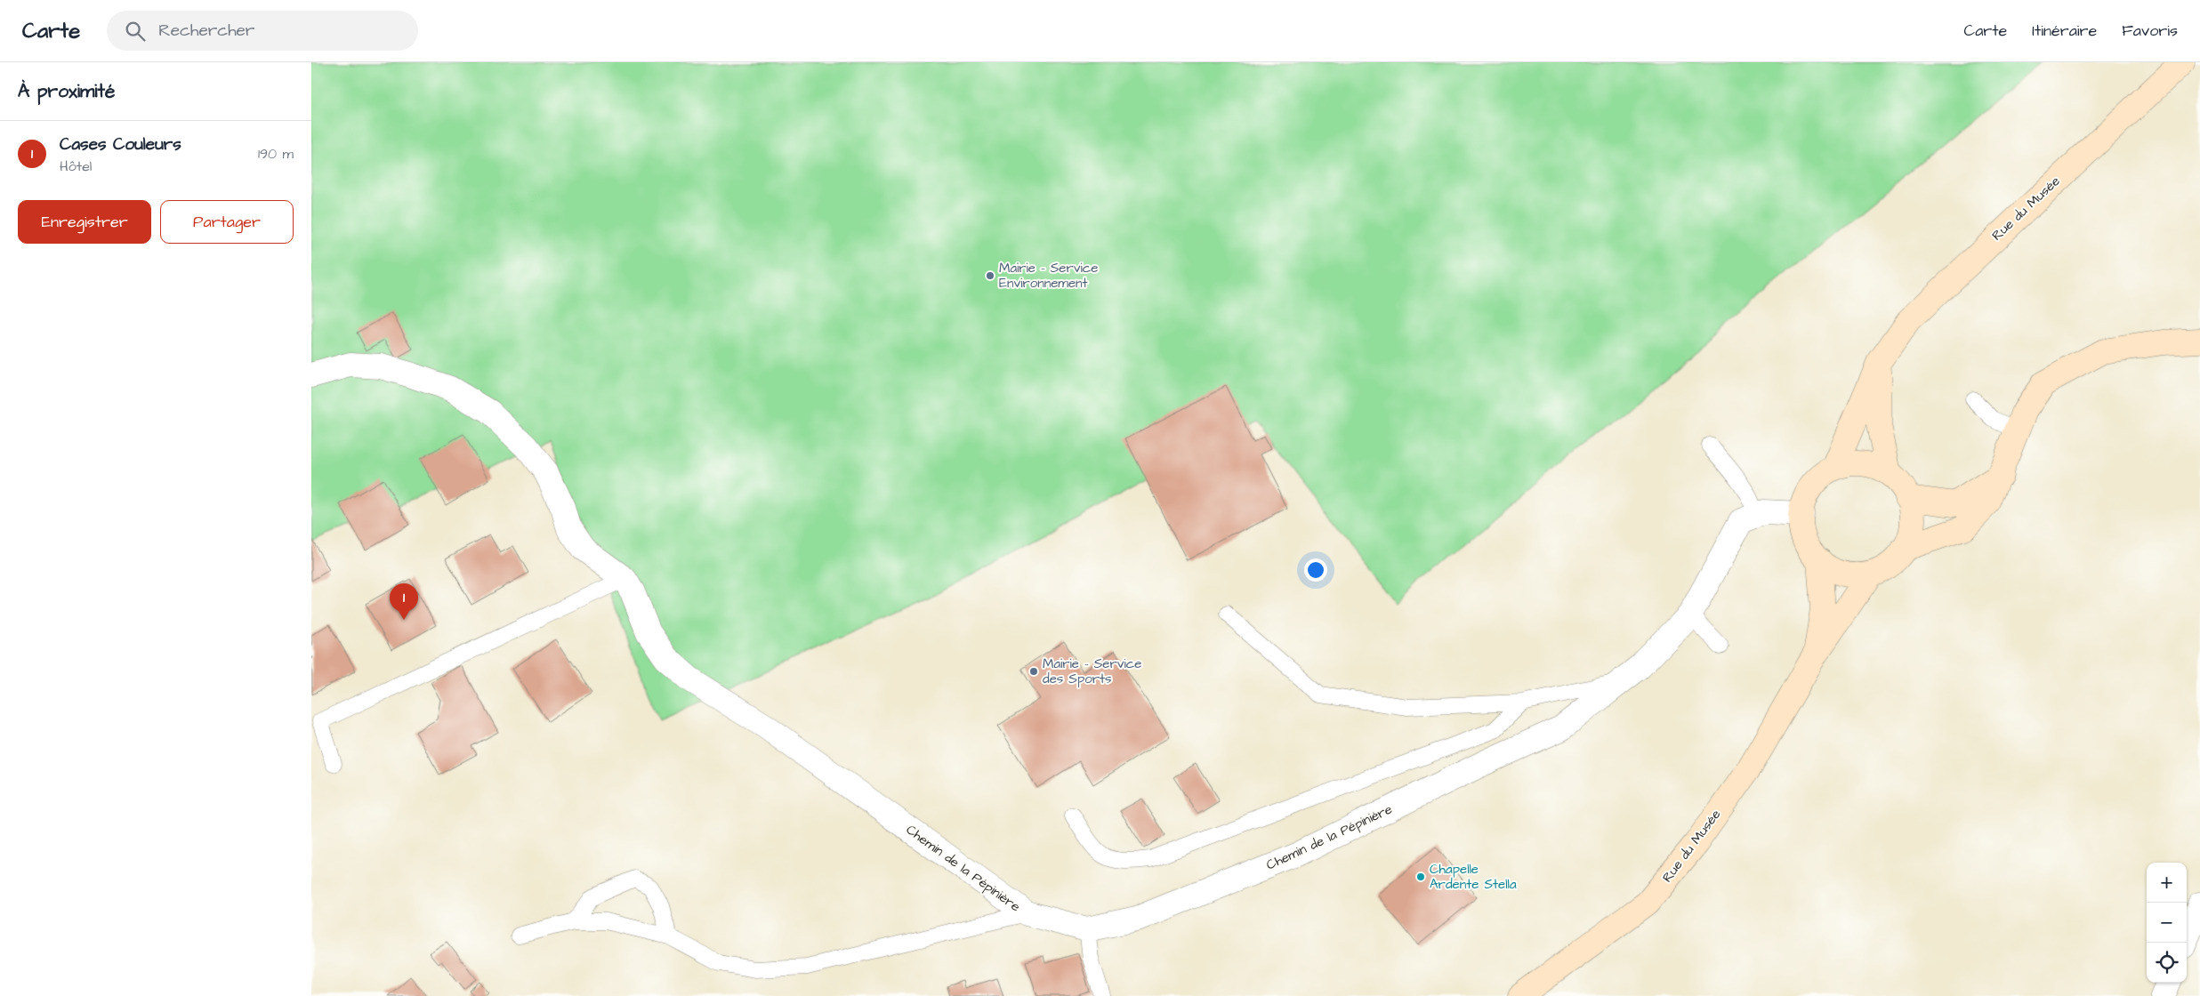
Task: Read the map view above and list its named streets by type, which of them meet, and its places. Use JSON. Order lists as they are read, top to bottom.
{
  "streets": {
    "main road": ["Rue du Musée"],
    "street": ["Chemin de la Pépinière"]
  },
  "places": ["Mairie - Service Environnement", "Mairie - Service des Sports", "Chapelle Ardente Stella"],
  "page": {
    "header": "Carte",
    "search": "Rechercher",
    "nav": ["Carte", "Itinéraire", "Favoris"],
    "heading": "À proximité",
    "list": [
      {
        "mark": "1",
        "name": "Cases Couleurs",
        "note": "Hôtel",
        "value": "190 m"
      }
    ],
    "buttons": ["Enregistrer", "Partager"],
    "pins": "1",
    "map_buttons": ["+", "−"]
  }
}
